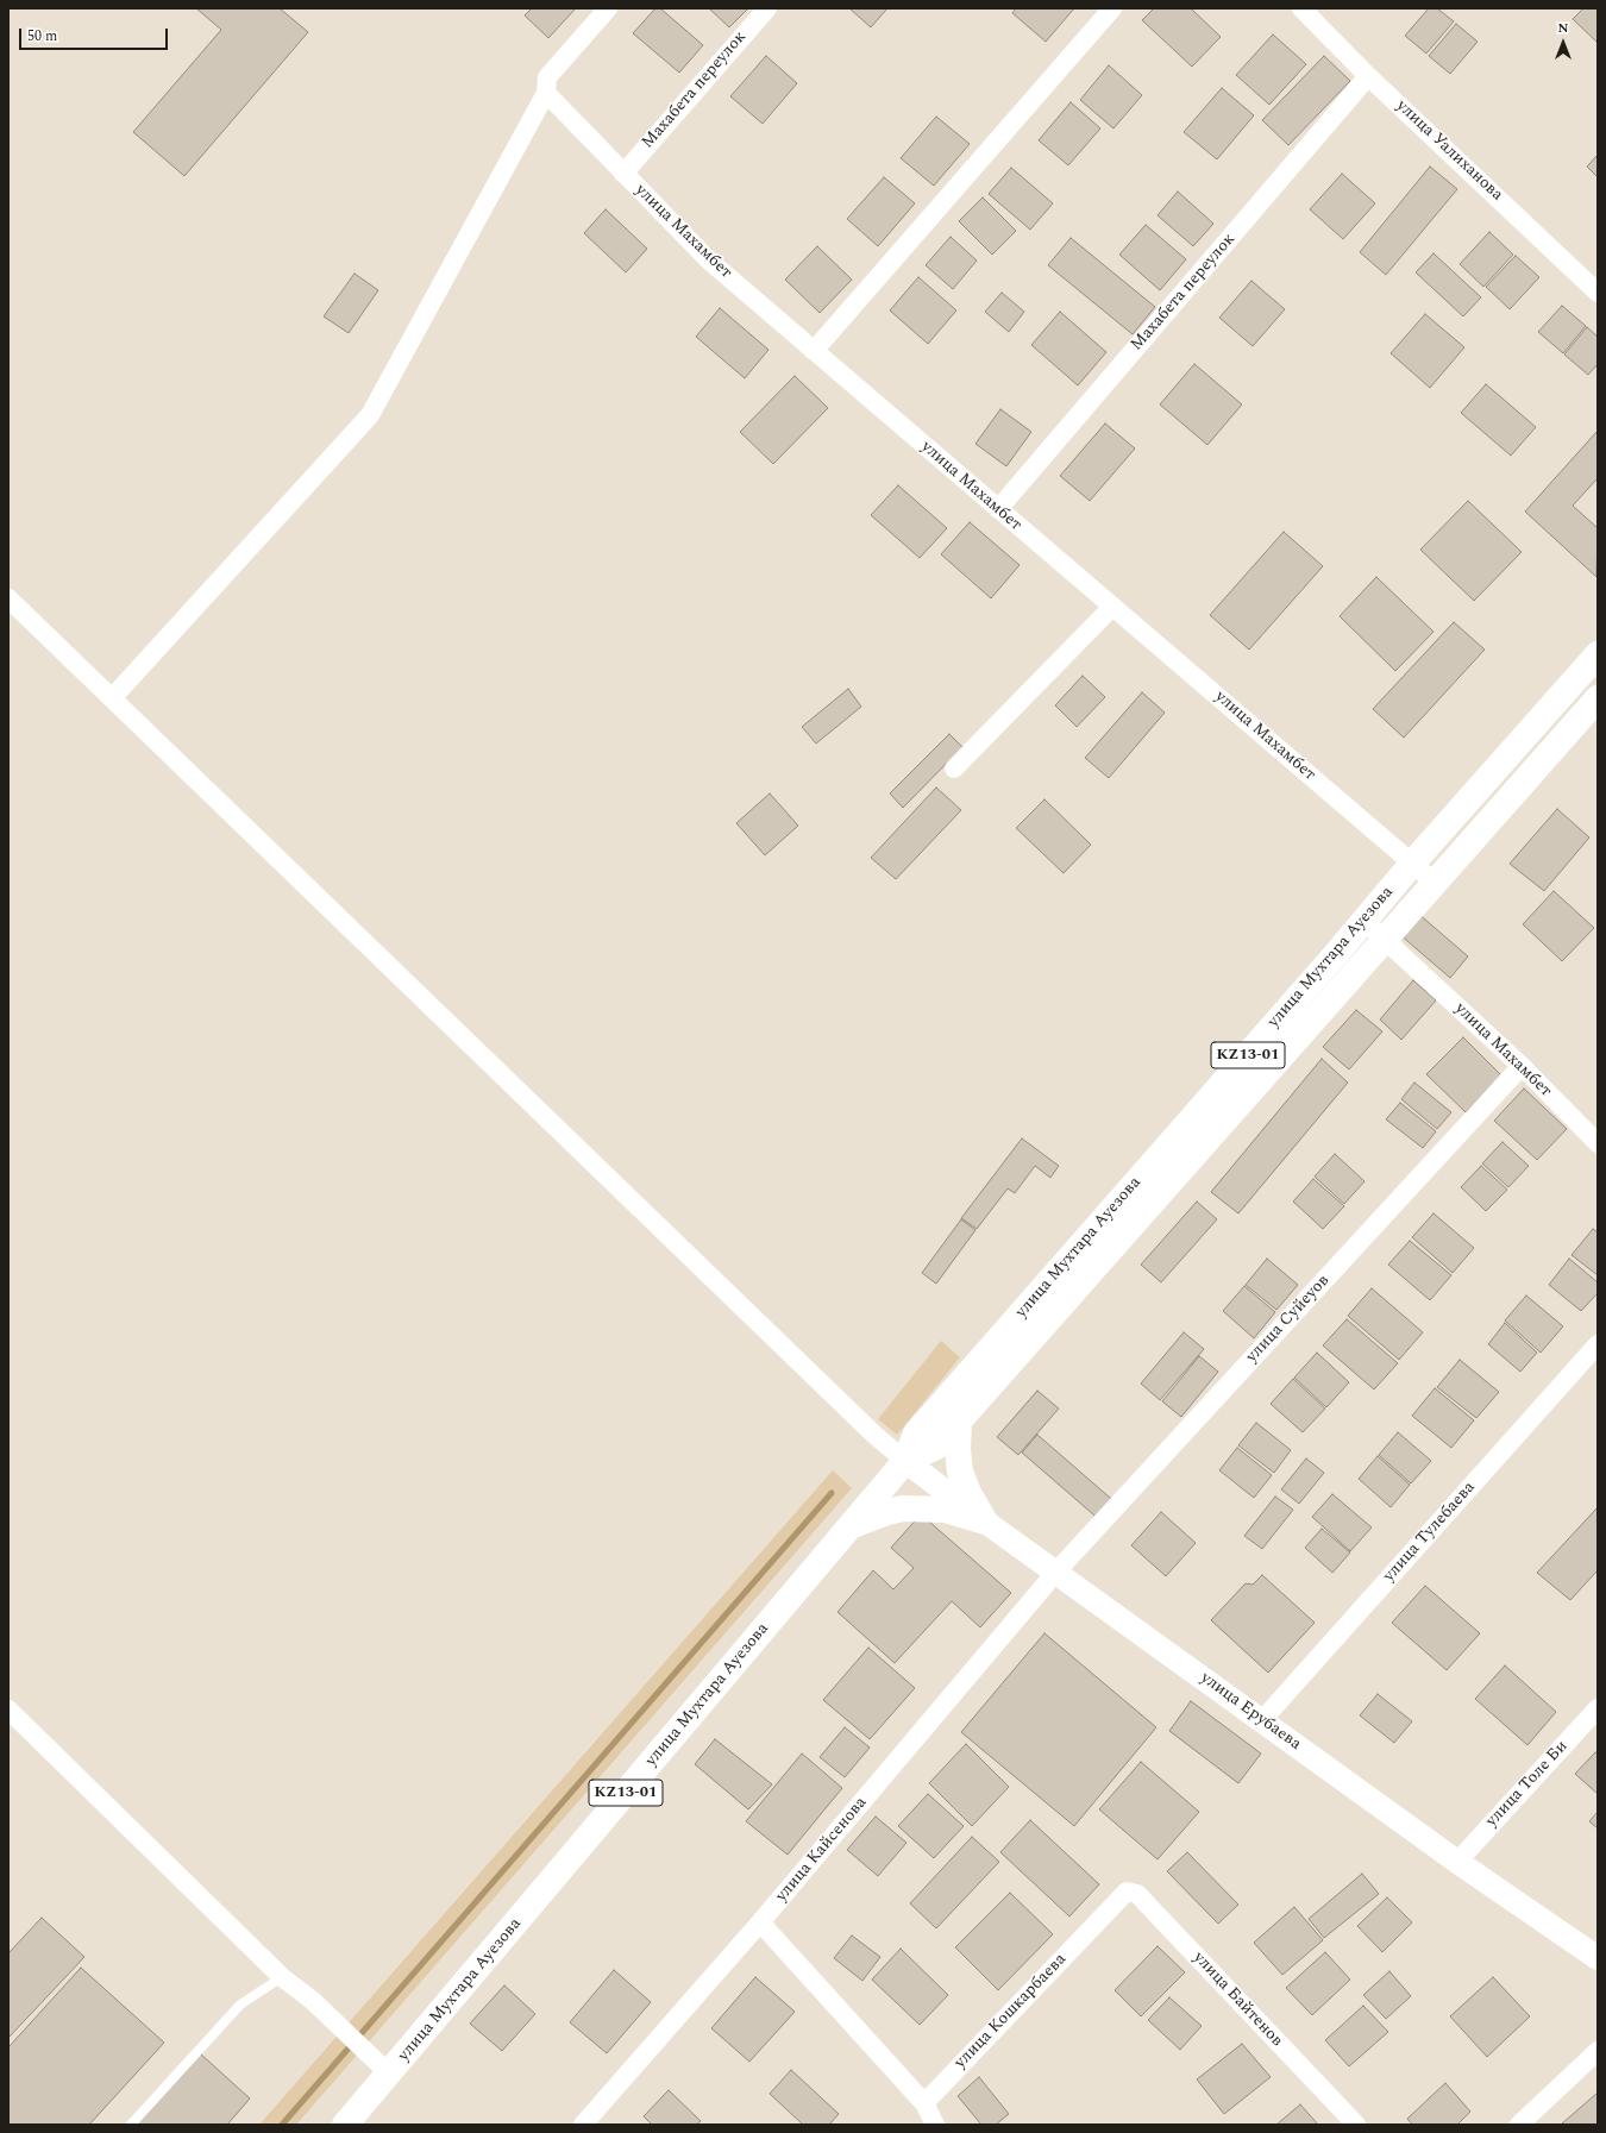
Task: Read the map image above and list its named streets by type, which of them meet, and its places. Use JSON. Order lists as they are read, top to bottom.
{
  "streets": {
    "main road": ["улица Мухтара Ауезова", "KZ13-01"],
    "street": [
      "Махабета переулок",
      "улица Уалиханова",
      "улица Махамбет",
      "улица Суйеуов",
      "улица Тулебаева",
      "улица Ерубаева",
      "улица Толе Би",
      "улица Кайсенова",
      "улица Байтенов",
      "улица Кошкарбаева"
    ]
  },
  "crossings": [
    ["Махабета переулок", "улица Уалиханова"],
    ["Махабета переулок", "улица Махамбет"],
    ["улица Махамбет", "улица Мухтара Ауезова"],
    ["улица Махамбет", "улица Суйеуов"],
    ["улица Мухтара Ауезова", "улица Ерубаева"],
    ["улица Суйеуов", "улица Ерубаева"],
    ["улица Суйеуов", "улица Кайсенова"],
    ["улица Тулебаева", "улица Ерубаева"],
    ["улица Ерубаева", "улица Толе Би"],
    ["улица Ерубаева", "улица Кайсенова"],
    ["улица Байтенов", "улица Кошкарбаева"]
  ],
  "scale_bar": "50 m",
  "north": "top"
}
